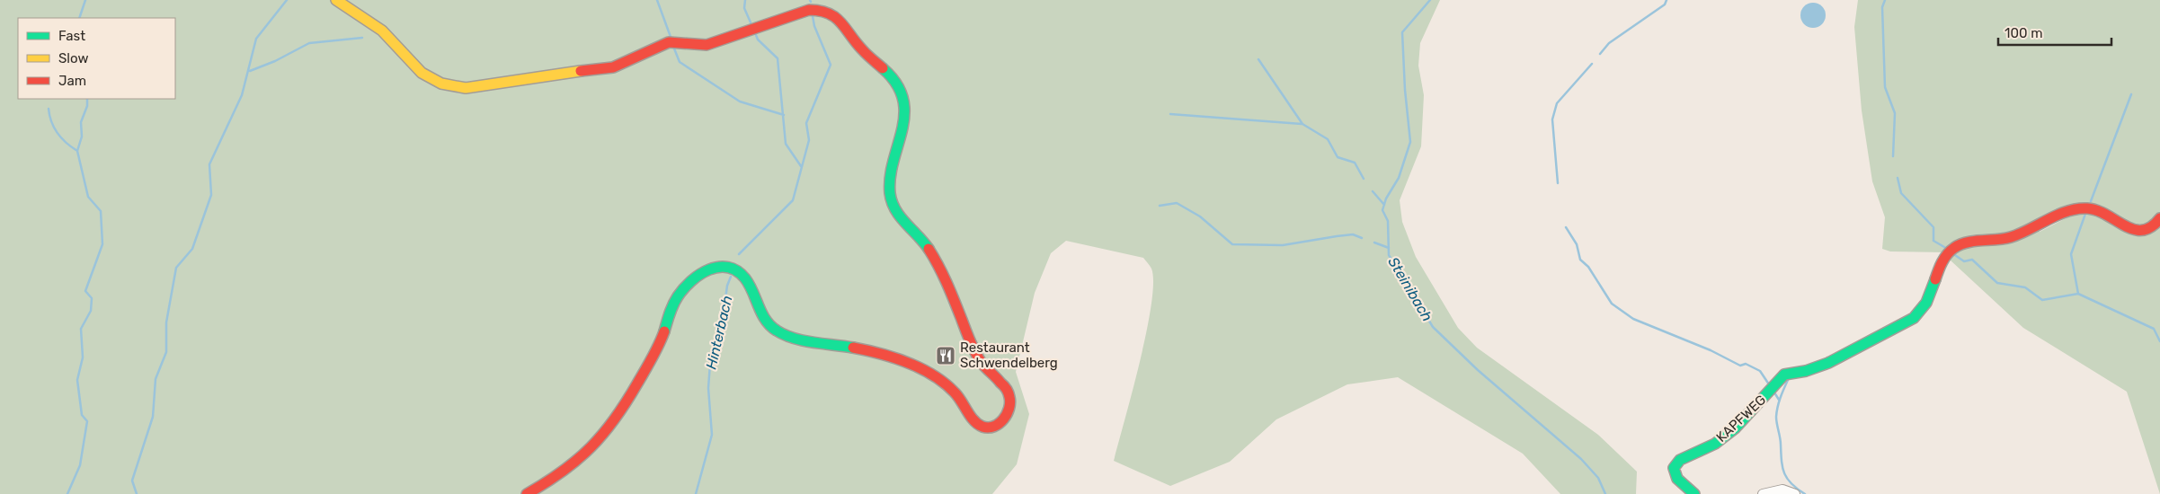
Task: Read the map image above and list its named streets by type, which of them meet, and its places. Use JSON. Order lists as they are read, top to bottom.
{
  "streets": {
    "street": ["KAPFWEG"]
  },
  "water": ["Steinibach", "Hinterbach"],
  "places": {
    "restaurant": ["Restaurant Schwendelberg"]
  },
  "legend": ["Fast", "Slow", "Jam"],
  "scale_bar": "100 m"
}
